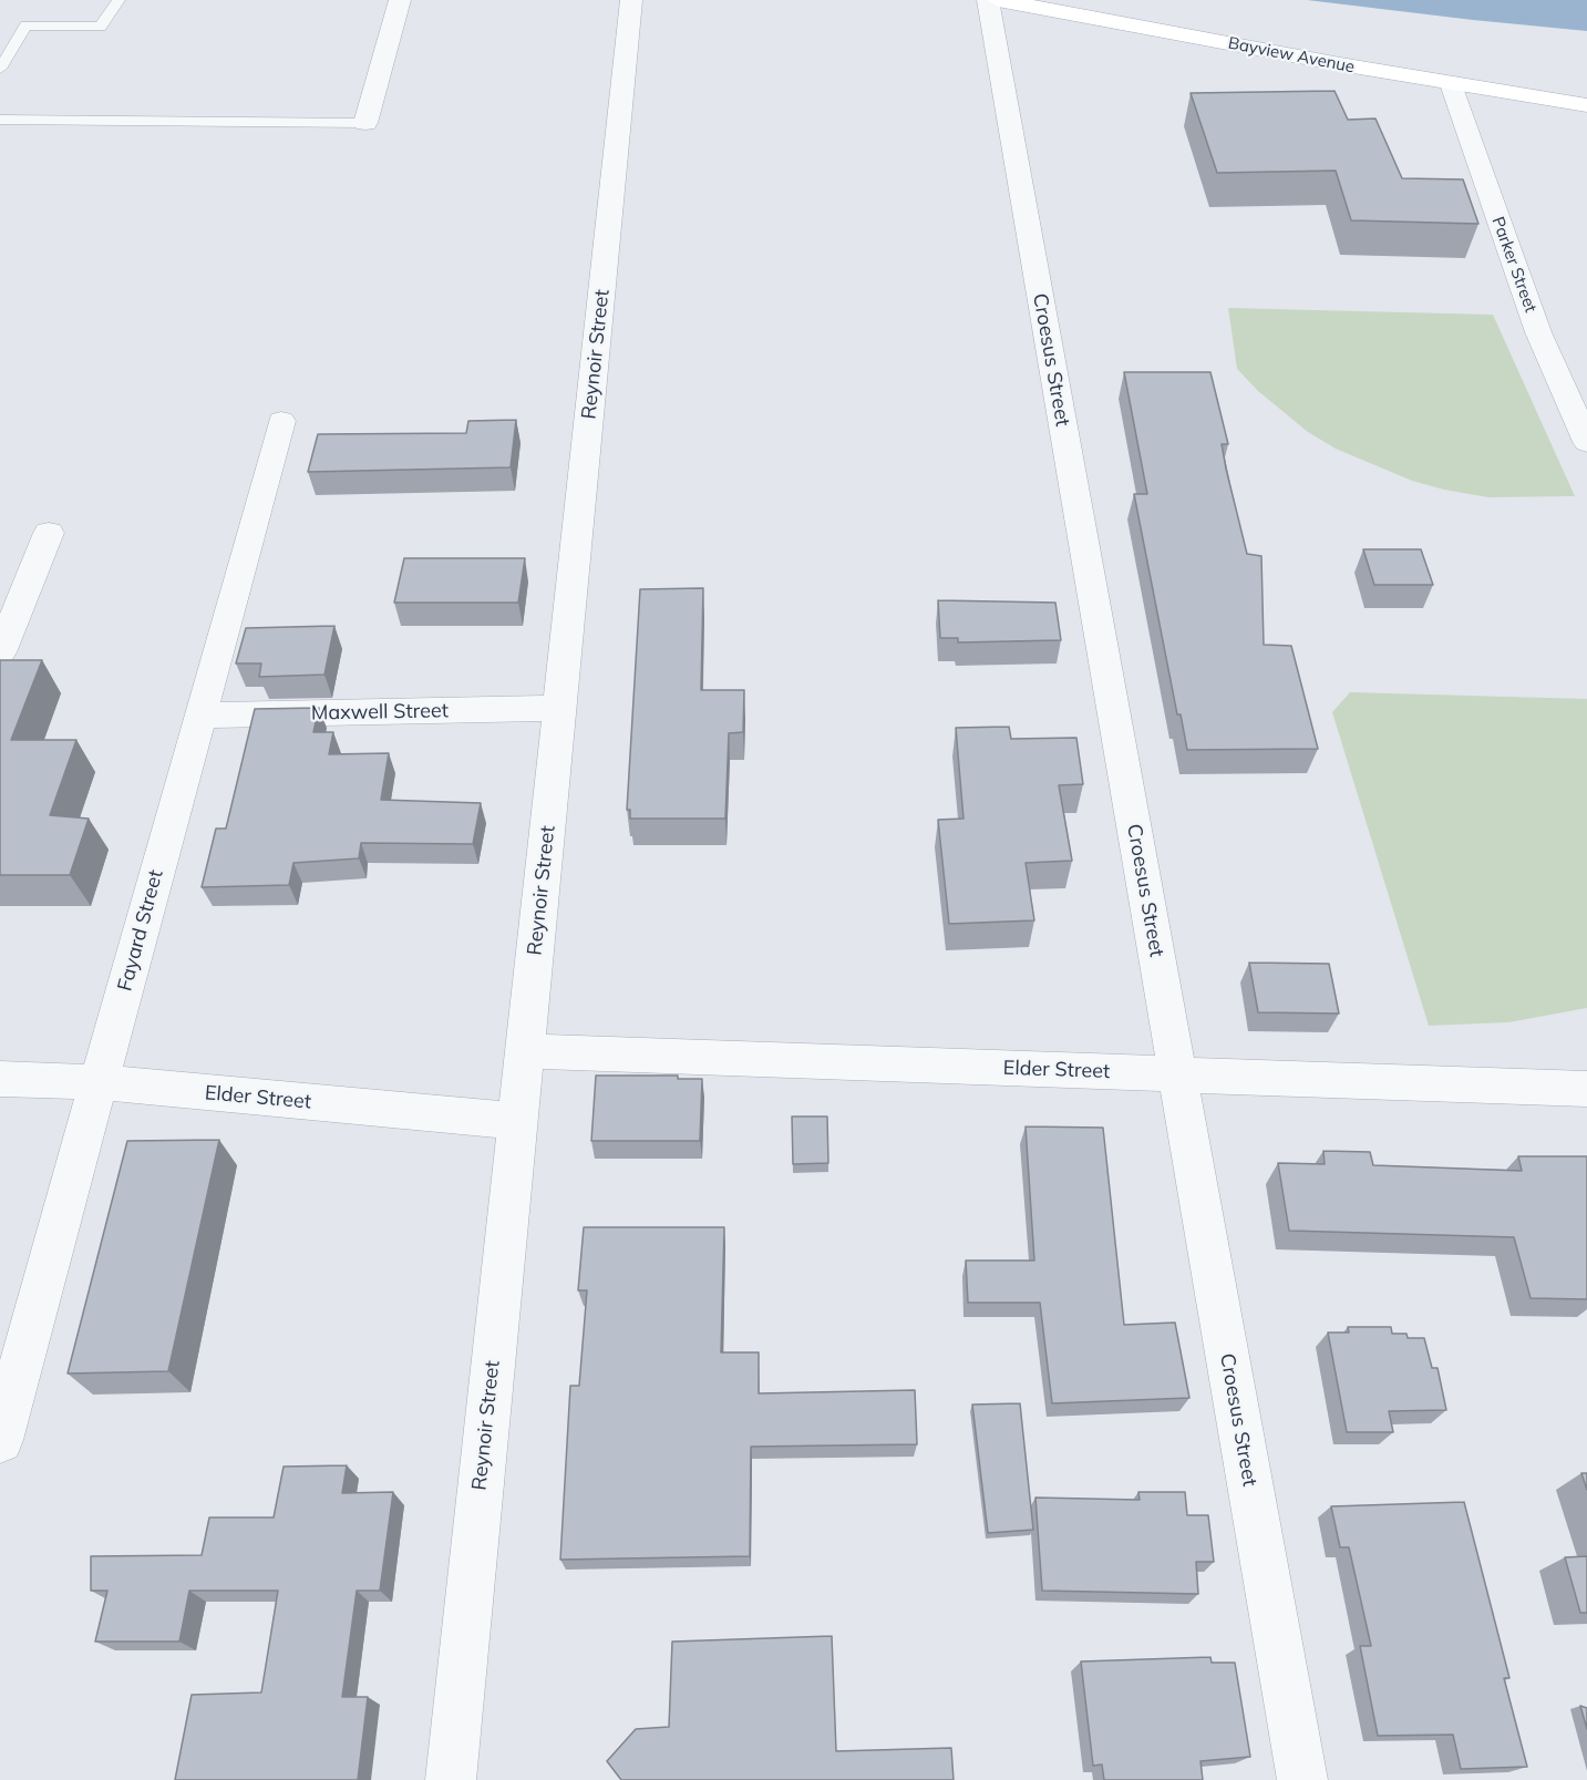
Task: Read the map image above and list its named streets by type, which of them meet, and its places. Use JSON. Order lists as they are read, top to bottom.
{
  "streets": {
    "main road": ["Bayview Avenue"],
    "street": [
      "Parker Street",
      "Reynoir Street",
      "Croesus Street",
      "Maxwell Street",
      "Fayard Street",
      "Elder Street"
    ]
  },
  "crossings": [
    ["Bayview Avenue", "Parker Street"],
    ["Reynoir Street", "Maxwell Street"],
    ["Reynoir Street", "Elder Street"],
    ["Croesus Street", "Elder Street"],
    ["Maxwell Street", "Fayard Street"],
    ["Fayard Street", "Elder Street"]
  ]
}
